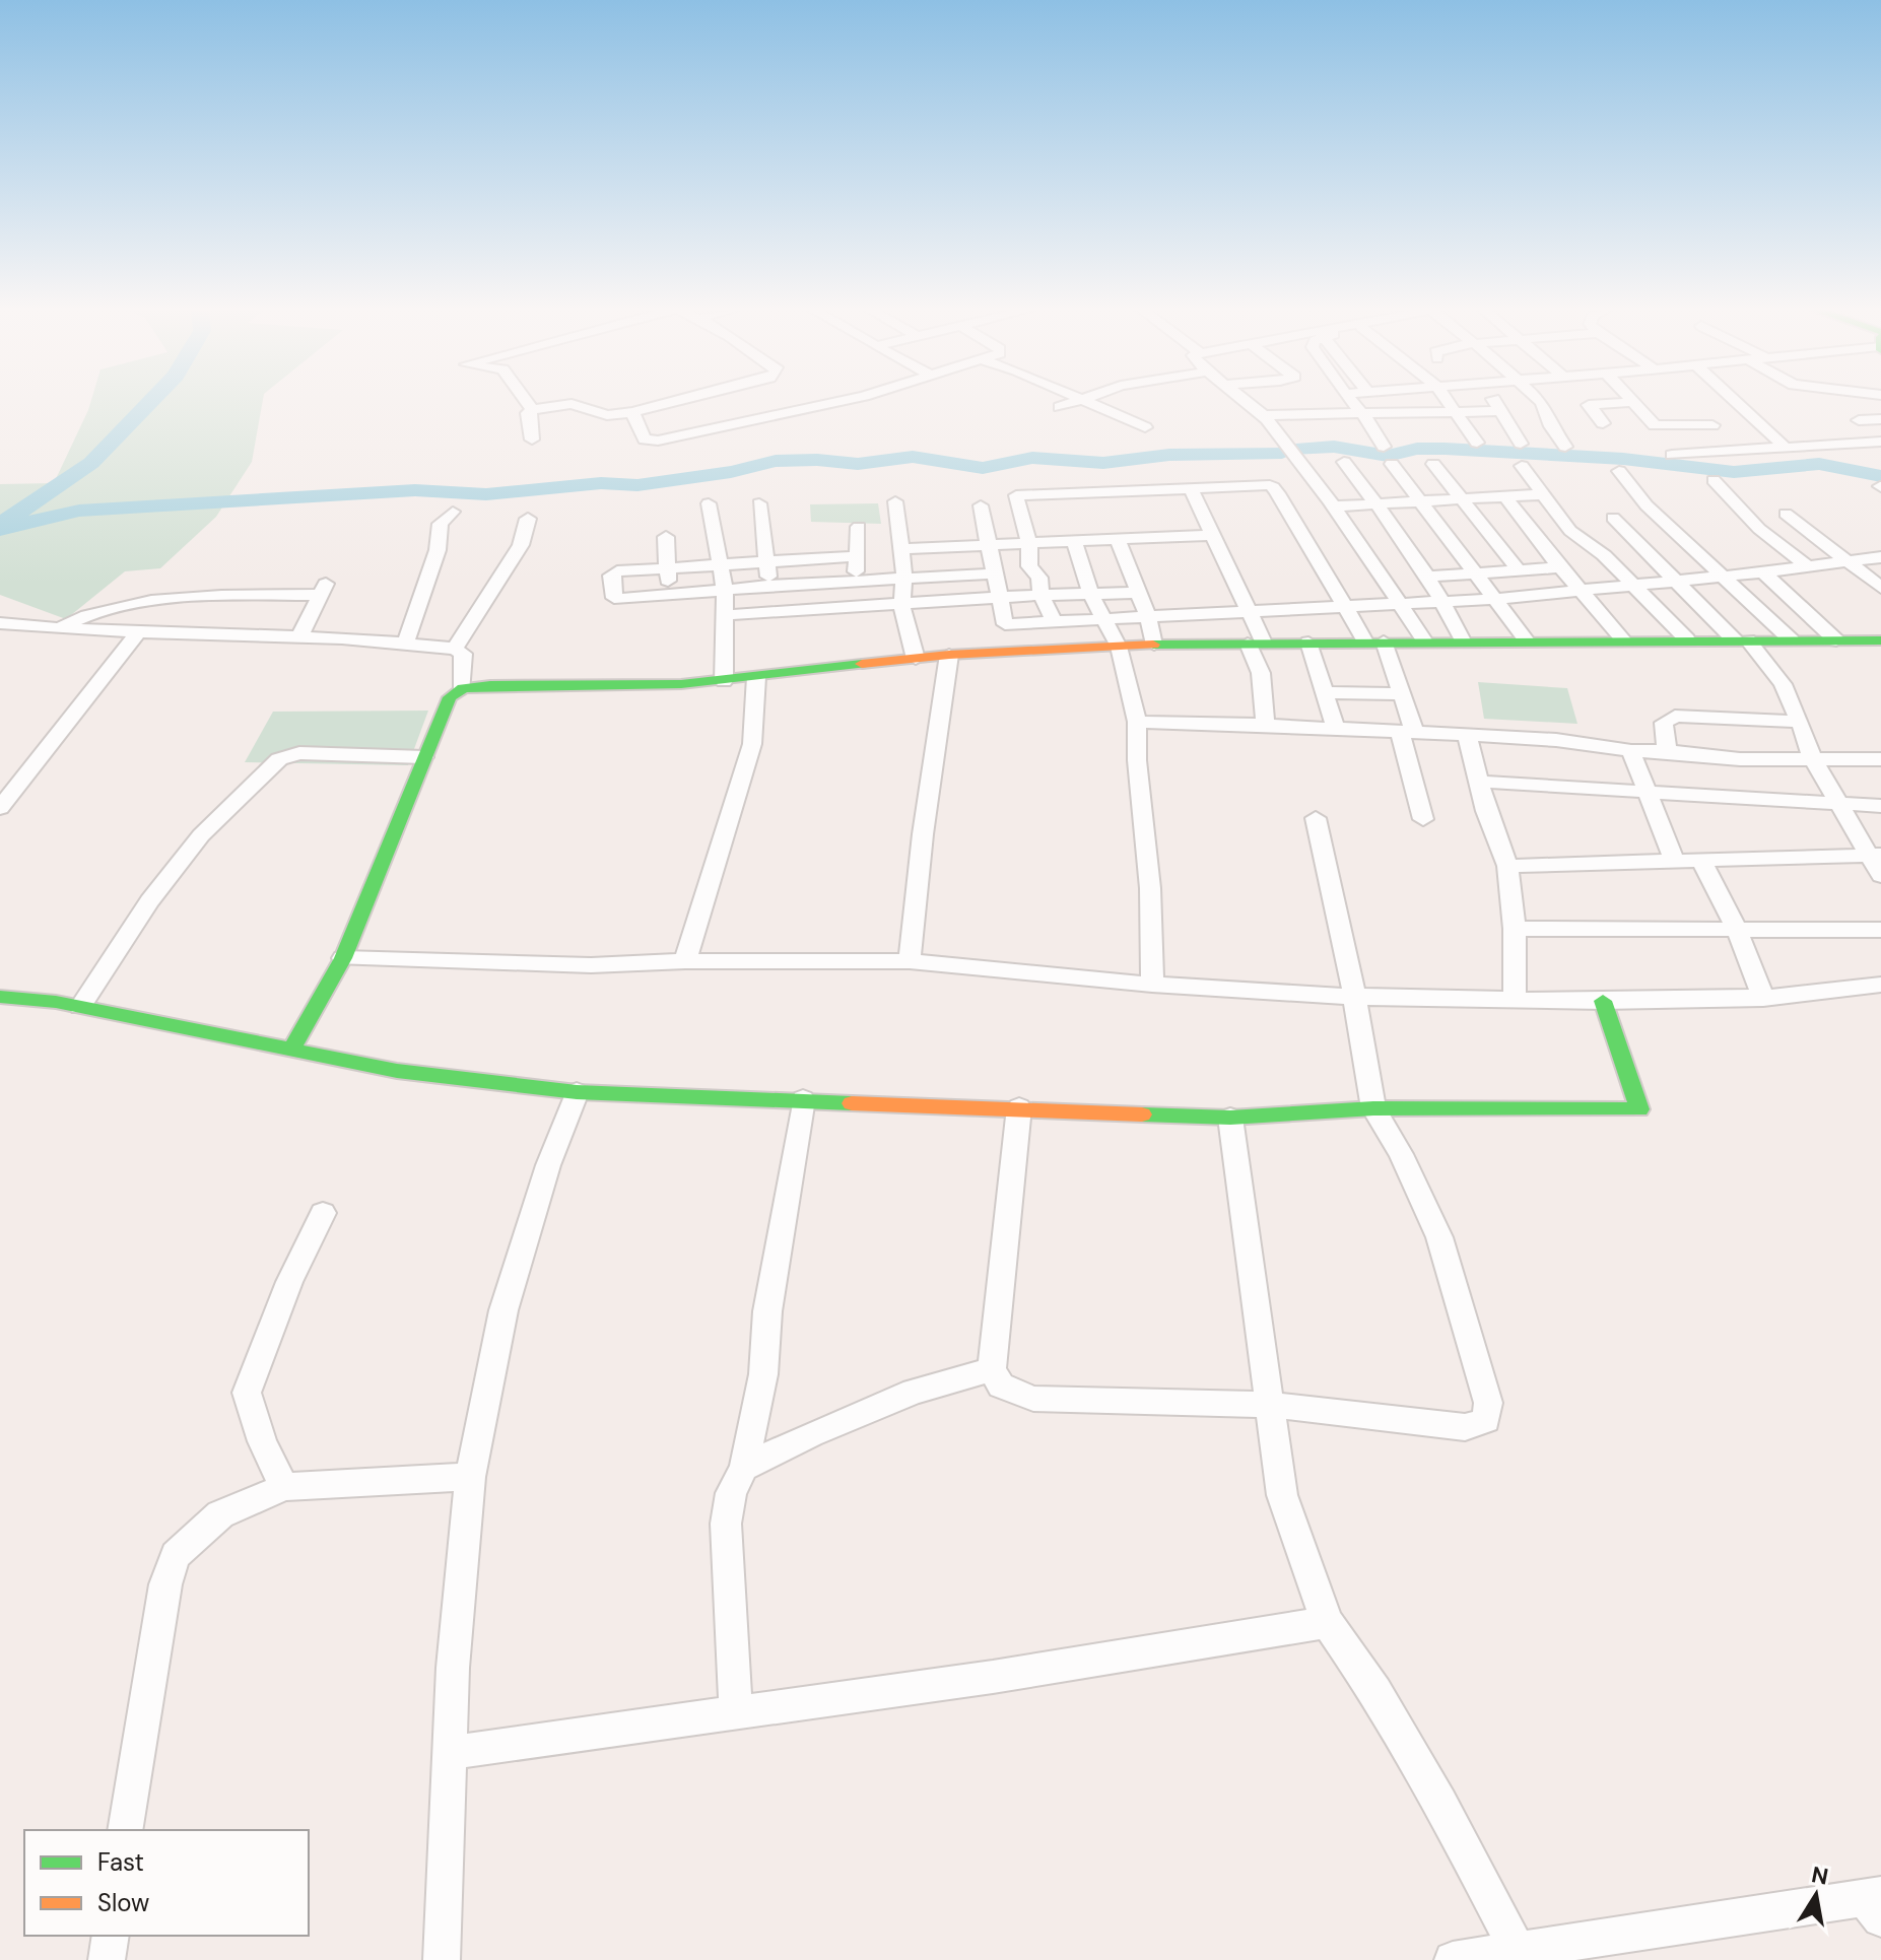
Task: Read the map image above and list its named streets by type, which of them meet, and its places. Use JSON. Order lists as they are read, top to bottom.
{
  "legend": ["Fast", "Slow"],
  "north": "top"
}
